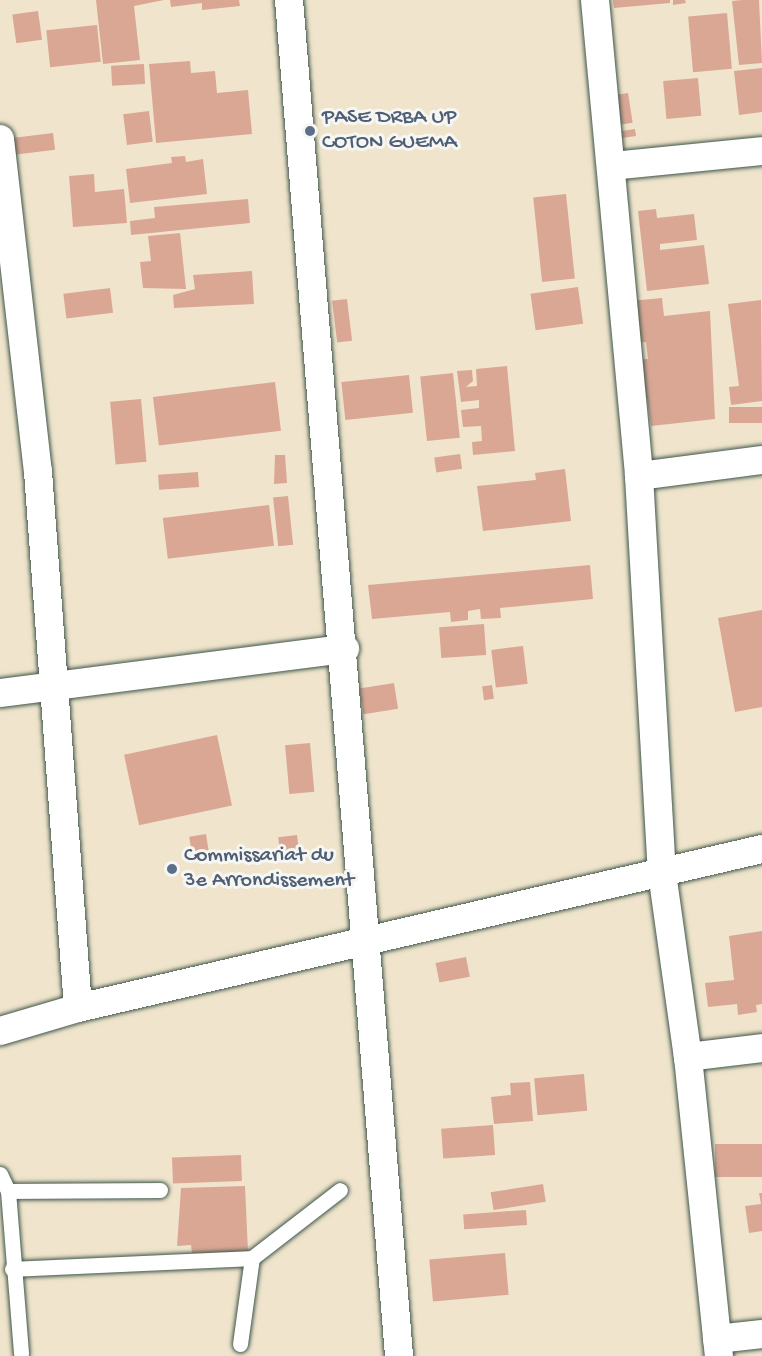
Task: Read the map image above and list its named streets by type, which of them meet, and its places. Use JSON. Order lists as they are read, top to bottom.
{
  "places": ["PASE DRBA UP COTON GUEMA", "Commissariat du 3e Arrondissement"]
}
